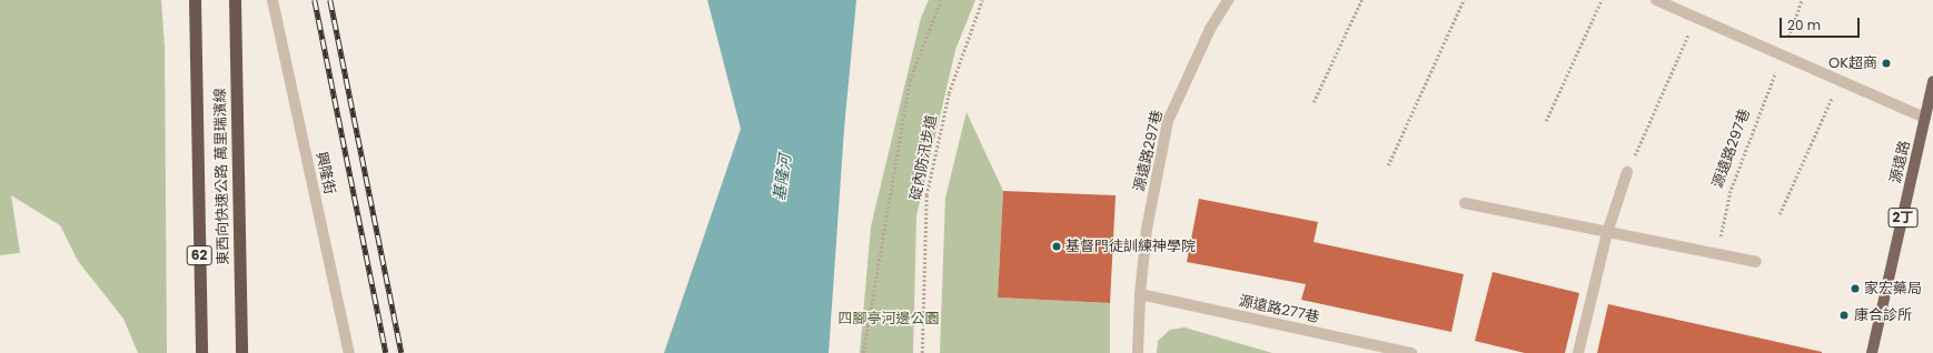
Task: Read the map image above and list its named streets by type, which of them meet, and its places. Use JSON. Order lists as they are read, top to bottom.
{
  "streets": {
    "highway": ["東西向快速公路 萬里瑞濱線", "62"],
    "main road": ["源遠路", "2丁"],
    "street": ["源遠路297巷", "興隆街", "源遠路277巷"],
    "path": ["碇內防汛步道"]
  },
  "crossings": [
    ["源遠路297巷", "源遠路277巷"]
  ],
  "water": ["基隆河"],
  "parks": ["四腳亭河邊公園"],
  "places": [
    "OK超商",
    "基督門徒訓練神學院",
    "家宏藥局",
    "康合診所"
  ],
  "scale_bar": "20 m"
}
